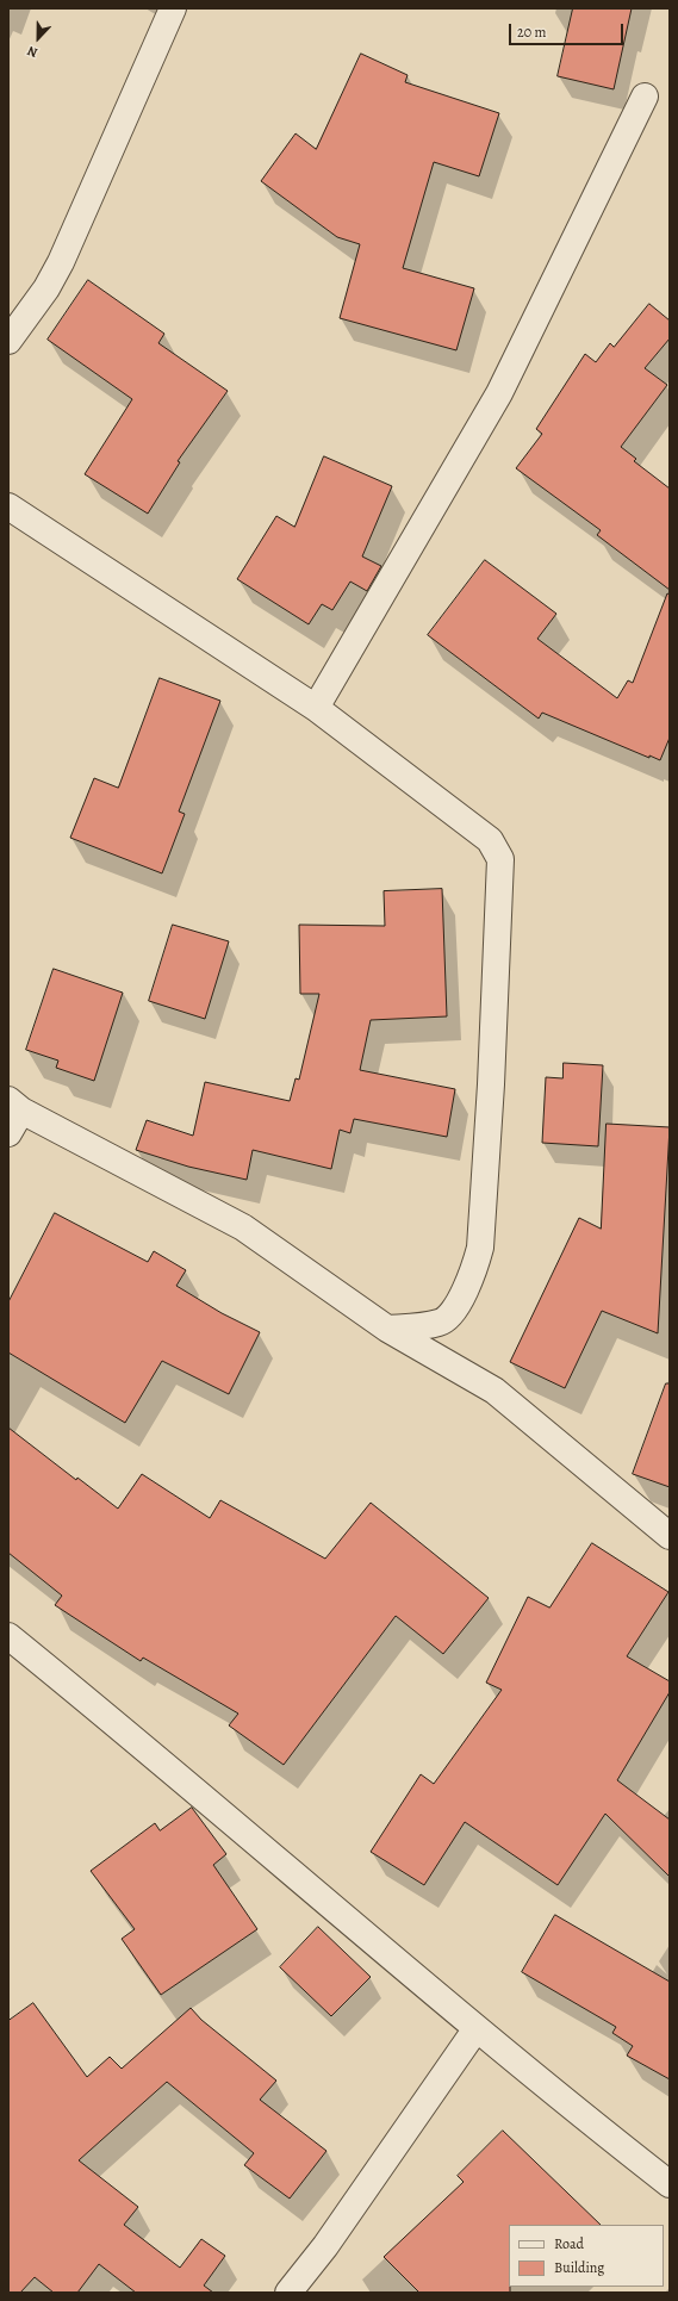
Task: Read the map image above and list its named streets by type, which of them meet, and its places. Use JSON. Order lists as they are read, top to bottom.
{
  "legend": ["Road", "Building"],
  "scale_bar": "20 m",
  "north": "bottom"
}
